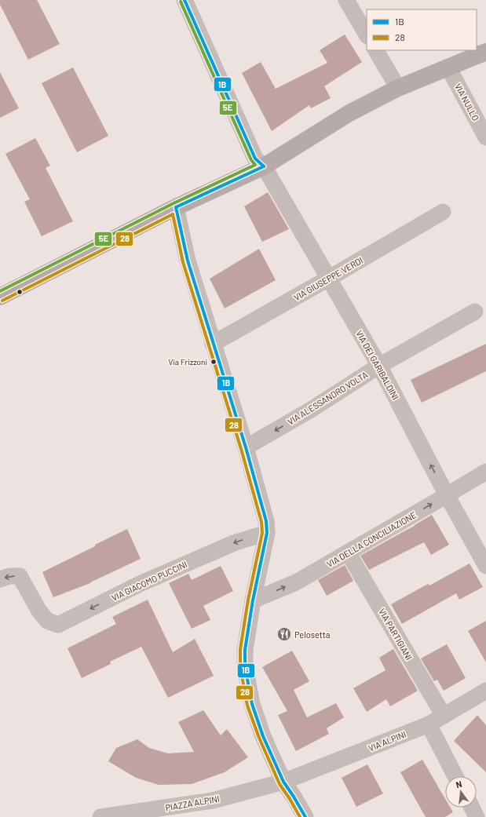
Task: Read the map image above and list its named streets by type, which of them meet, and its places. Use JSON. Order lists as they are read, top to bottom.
{
  "streets": {
    "street": [
      "VIA NULLO",
      "VIA GIUSEPPE VERDI",
      "VIA DEI GARIBALDINI",
      "VIA ALESSANDRO VOLTA",
      "VIA DELLA CONCILIAZIONE",
      "VIA GIACOMO PUCCINI",
      "VIA PARTIGIANI",
      "VIA ALPINI",
      "PIAZZA ALPINI"
    ]
  },
  "crossings": [
    ["VIA GIUSEPPE VERDI", "VIA DEI GARIBALDINI"],
    ["VIA DEI GARIBALDINI", "VIA ALESSANDRO VOLTA"],
    ["VIA DEI GARIBALDINI", "VIA DELLA CONCILIAZIONE"],
    ["VIA DELLA CONCILIAZIONE", "VIA PARTIGIANI"],
    ["VIA PARTIGIANI", "VIA ALPINI"],
    ["VIA ALPINI", "PIAZZA ALPINI"]
  ],
  "one_way": ["VIA ALESSANDRO VOLTA", "VIA DELLA CONCILIAZIONE", "VIA GIACOMO PUCCINI"],
  "places": {
    "other": ["Via Frizzoni"],
    "restaurant": ["Pelosetta"]
  },
  "lines": ["transit line 1B", "transit line 5E", "transit line 28"],
  "legend": ["1B", "28"],
  "north": "top"
}
